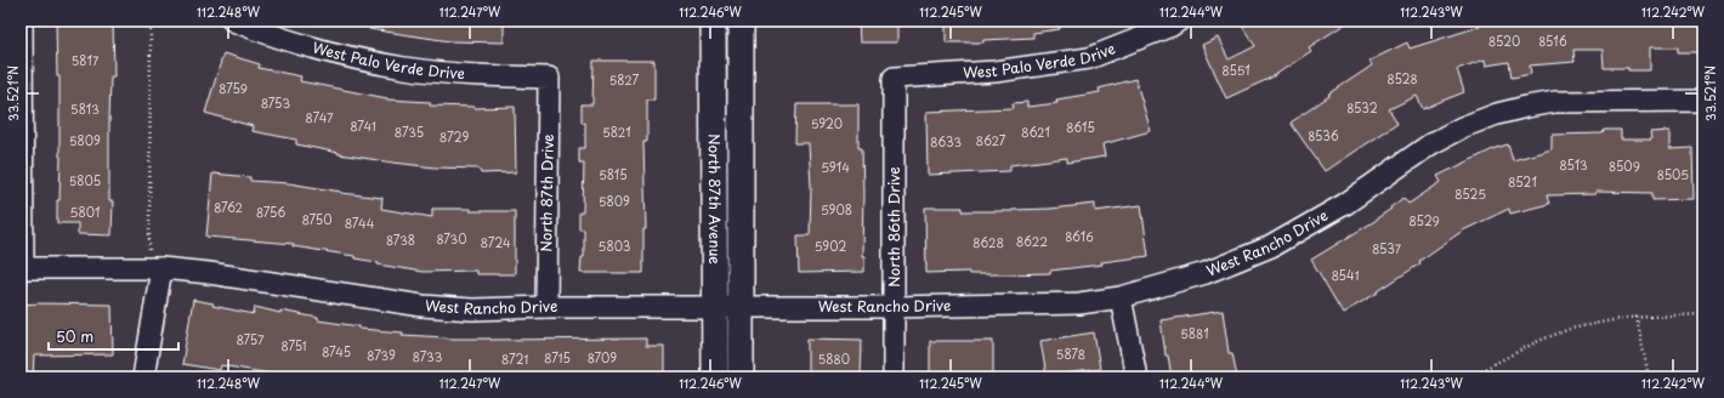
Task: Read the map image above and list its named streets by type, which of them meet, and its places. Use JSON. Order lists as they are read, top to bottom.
{
  "streets": {
    "street": [
      "West Palo Verde Drive",
      "North 87th Drive",
      "North 87th Avenue",
      "North 86th Drive",
      "West Rancho Drive"
    ]
  },
  "crossings": [
    ["West Palo Verde Drive", "North 87th Drive"],
    ["West Palo Verde Drive", "North 86th Drive"],
    ["North 87th Drive", "West Rancho Drive"],
    ["North 87th Avenue", "West Rancho Drive"],
    ["North 86th Drive", "West Rancho Drive"]
  ],
  "house_numbers": [
    "8520",
    "8516",
    "5817",
    "8551",
    "8528",
    "5827",
    "8759",
    "8753",
    "8532",
    "5813",
    "8747",
    "5920",
    "8741",
    "8615",
    "8735",
    "5821",
    "8621",
    "8536",
    "8729",
    "5809",
    "8627",
    "8633",
    "8513",
    "8509",
    "5914",
    "5815",
    "8505",
    "5805",
    "8521",
    "8525",
    "5809",
    "8762",
    "5908",
    "5801",
    "8756",
    "8750",
    "8529",
    "8744",
    "8616",
    "8730",
    "8738",
    "8622",
    "8724",
    "8628",
    "5803",
    "5902",
    "8537",
    "8541",
    "5881",
    "8757",
    "8751",
    "8745",
    "5878",
    "8739",
    "8733",
    "8715",
    "8709",
    "8721",
    "5880"
  ],
  "scale_bar": "50 m",
  "coordinates": [
    "112.248°W",
    "112.247°W",
    "112.246°W",
    "112.245°W",
    "112.244°W",
    "112.243°W",
    "112.242°W",
    "33.521°N"
  ]
}
